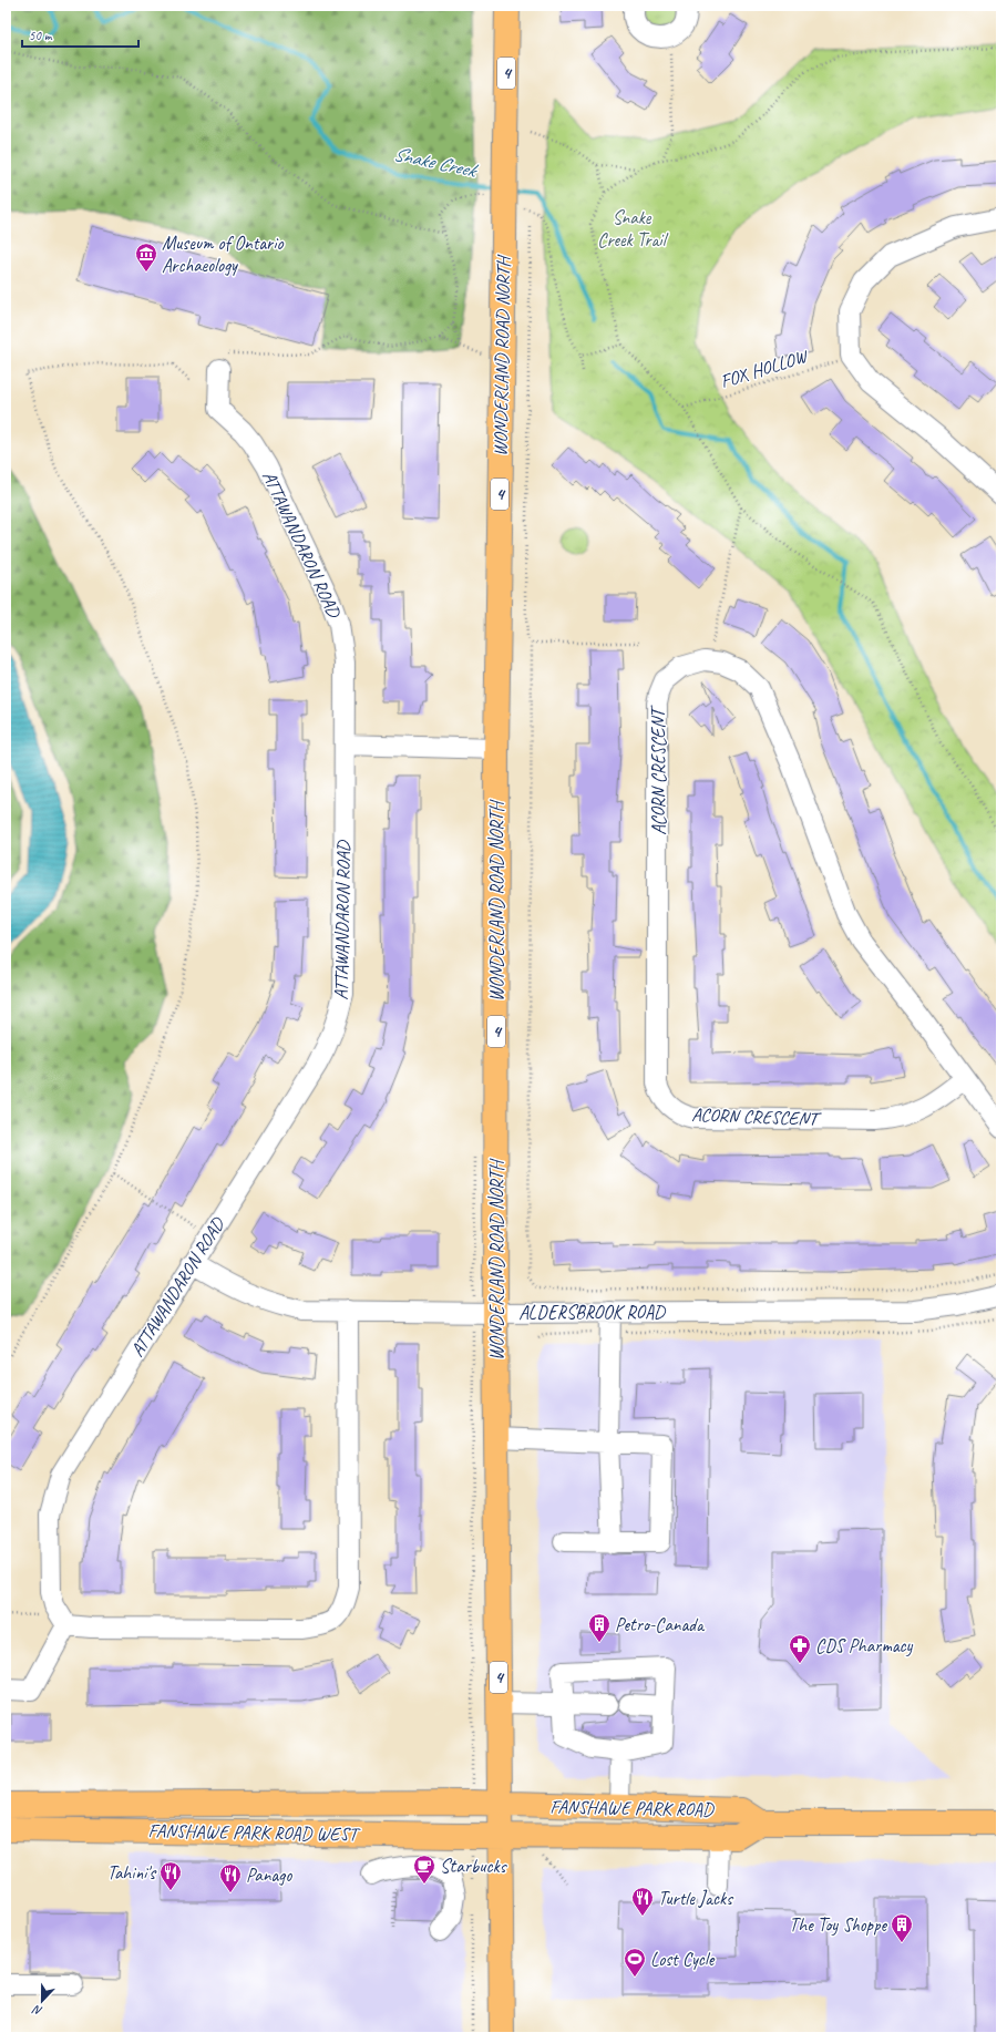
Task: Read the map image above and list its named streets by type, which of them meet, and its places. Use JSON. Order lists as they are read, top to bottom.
{
  "streets": {
    "main road": [
      "4",
      "WONDERLAND ROAD NORTH",
      "FANSHAWE PARK ROAD",
      "FANSHAWE PARK ROAD WEST"
    ],
    "street": ["ATTAWANDARON ROAD", "ACORN CRESCENT", "ALDERSBROOK ROAD"],
    "path": ["FOX HOLLOW"]
  },
  "crossings": [
    ["WONDERLAND ROAD NORTH", "ALDERSBROOK ROAD"],
    ["WONDERLAND ROAD NORTH", "FANSHAWE PARK ROAD"],
    ["WONDERLAND ROAD NORTH", "FANSHAWE PARK ROAD WEST"],
    ["ATTAWANDARON ROAD", "ALDERSBROOK ROAD"],
    ["FANSHAWE PARK ROAD", "FANSHAWE PARK ROAD WEST"]
  ],
  "water": ["Snake Creek"],
  "parks": ["Snake Creek Trail"],
  "places": {
    "museum": ["Museum of Ontario Archaeology"],
    "building": ["Petro-Canada", "The Toy Shoppe"],
    "pharmacy": ["CDS Pharmacy"],
    "cafe": ["Starbucks"],
    "restaurant": ["Tahini's", "Panago", "Turtle Jacks"],
    "sports": ["Lost Cycle"]
  },
  "scale_bar": "50 m",
  "north": "bottom"
}
